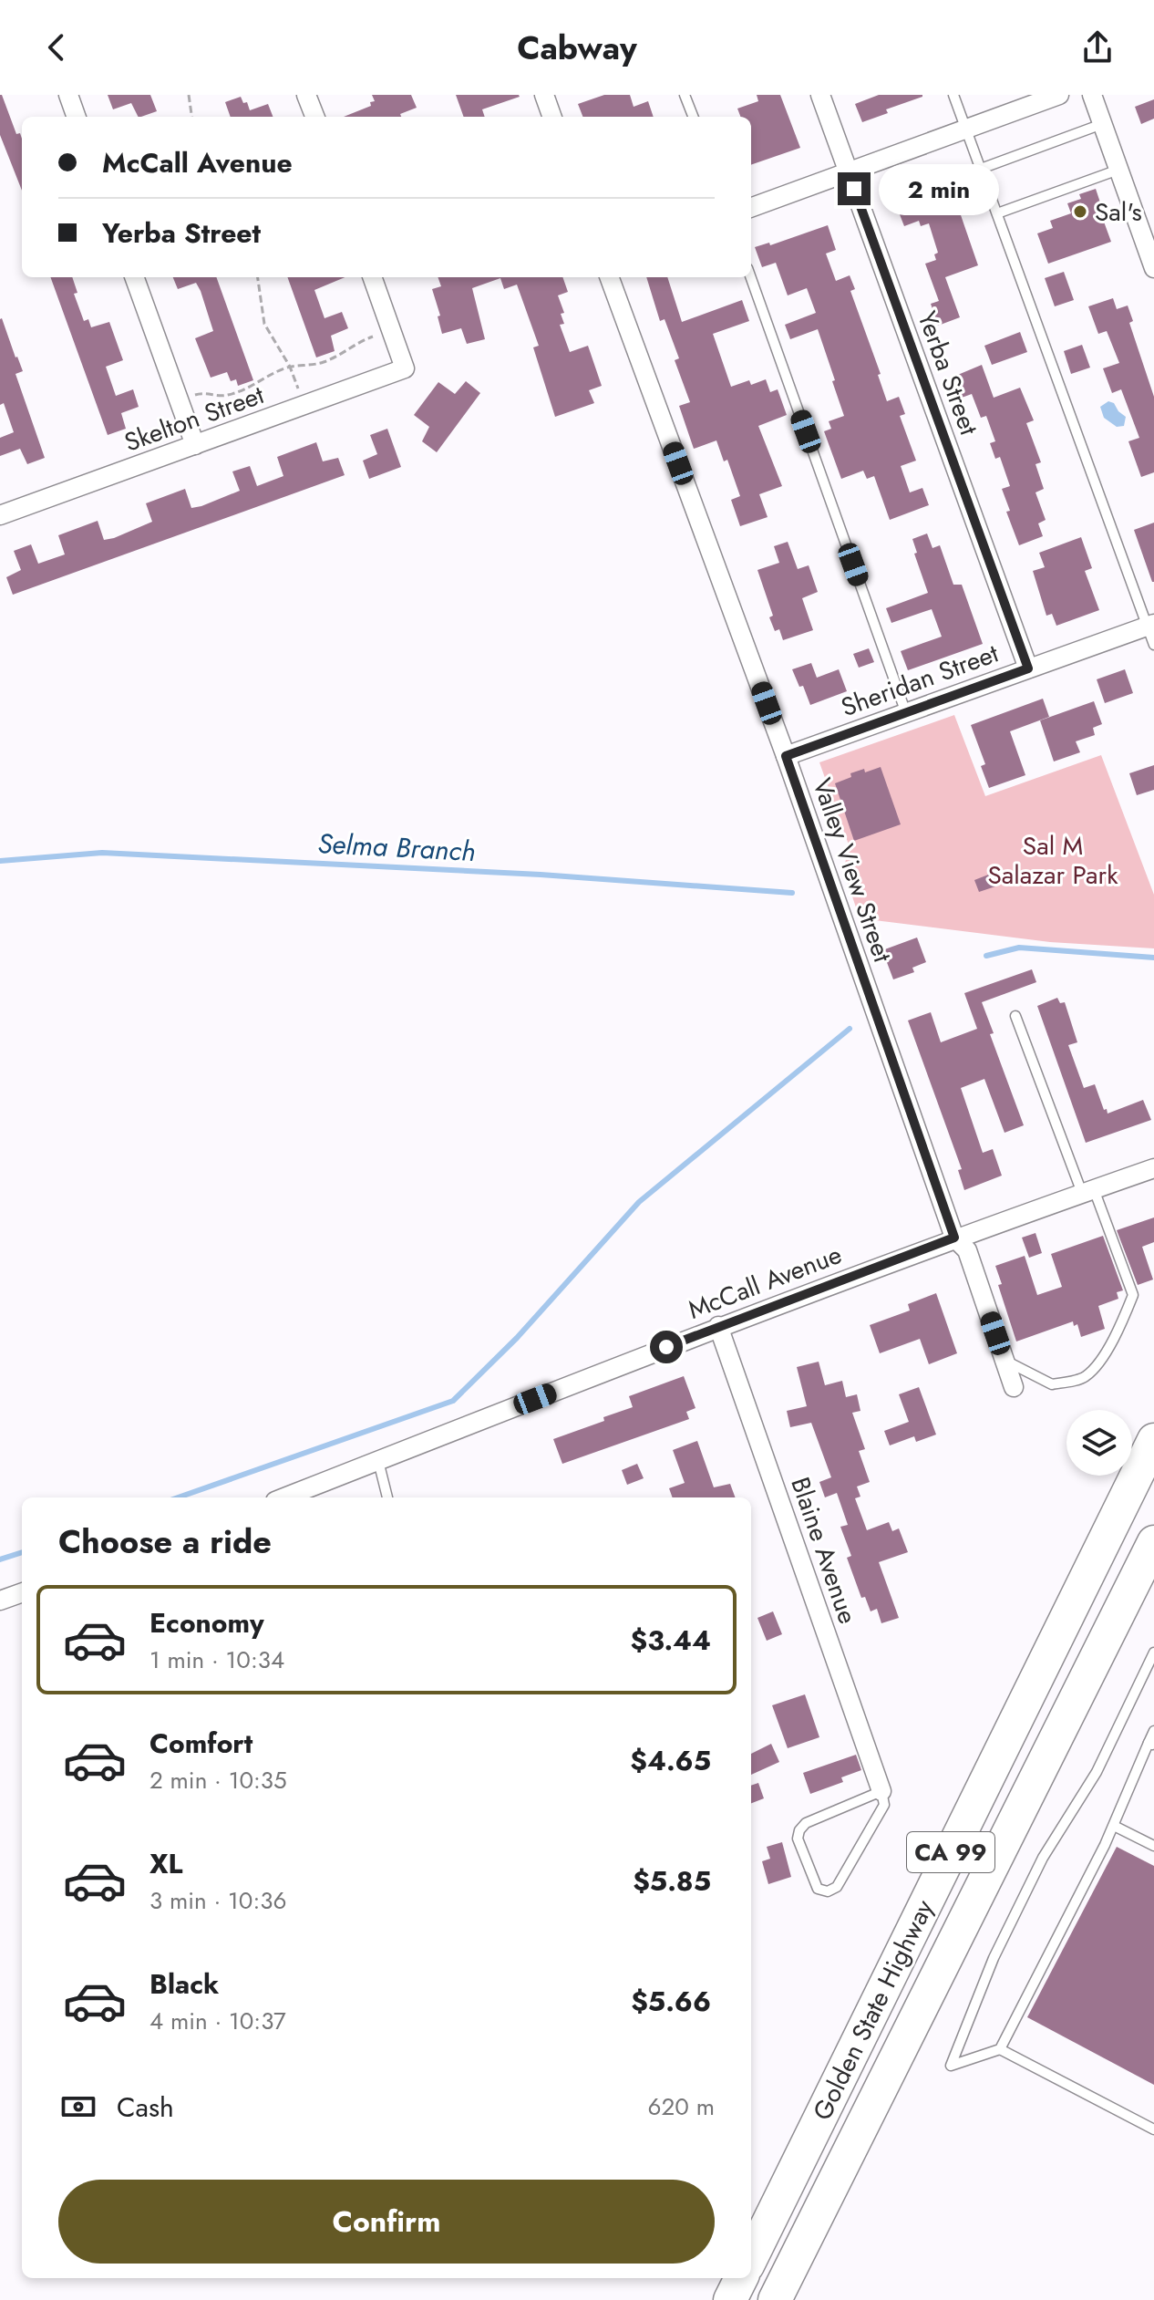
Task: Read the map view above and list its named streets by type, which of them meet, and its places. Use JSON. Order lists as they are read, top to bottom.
{
  "streets": {
    "highway": ["CA 99", "Golden State Highway"],
    "street": [
      "Yerba Street",
      "Skelton Street",
      "Sheridan Street",
      "Valley View Street",
      "McCall Avenue",
      "Blaine Avenue"
    ]
  },
  "crossings": [
    ["Yerba Street", "Sheridan Street"],
    ["Sheridan Street", "Valley View Street"],
    ["Valley View Street", "McCall Avenue"],
    ["McCall Avenue", "Blaine Avenue"]
  ],
  "water": ["Selma Branch"],
  "parks": ["Sal M Salazar Park"],
  "places": ["Sal's"],
  "page": {
    "header": "Cabway",
    "banner": ["McCall Avenue", "Yerba Street"],
    "bubble": "2 min",
    "heading": "Choose a ride",
    "list": [
      {
        "name": "Economy",
        "note": "1 min · 10:34",
        "value": "$3.44"
      },
      {
        "name": "Comfort",
        "note": "2 min · 10:35",
        "value": "$4.65"
      },
      {
        "name": "XL",
        "note": "3 min · 10:36",
        "value": "$5.85"
      },
      {
        "name": "Black",
        "note": "4 min · 10:37",
        "value": "$5.66"
      }
    ],
    "pay": ["Cash", "620 m"],
    "buttons": "Confirm"
  }
}
